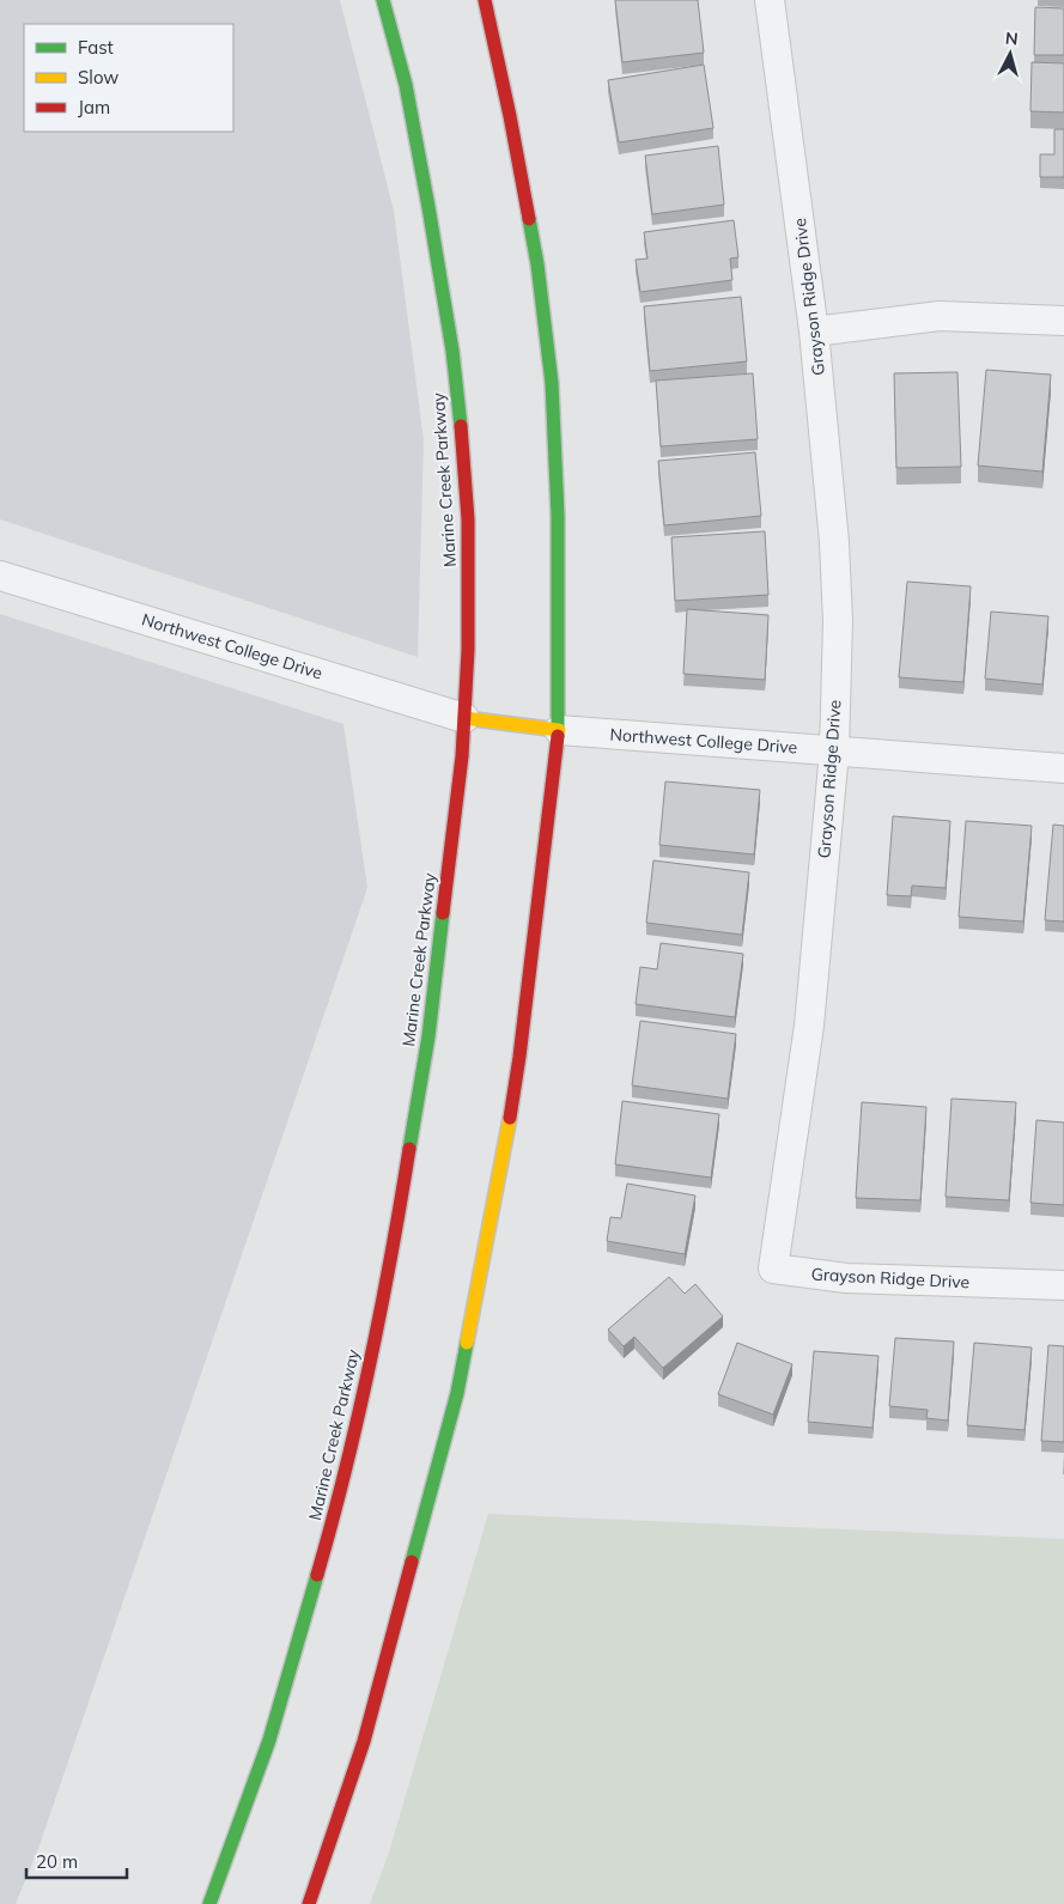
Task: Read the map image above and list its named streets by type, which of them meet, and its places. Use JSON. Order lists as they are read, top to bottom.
{
  "streets": {
    "main road": ["Marine Creek Parkway"],
    "street": ["Grayson Ridge Drive", "Northwest College Drive"]
  },
  "crossings": [
    ["Grayson Ridge Drive", "Northwest College Drive"],
    ["Marine Creek Parkway", "Northwest College Drive"]
  ],
  "legend": ["Fast", "Slow", "Jam"],
  "scale_bar": "20 m",
  "north": "top"
}
